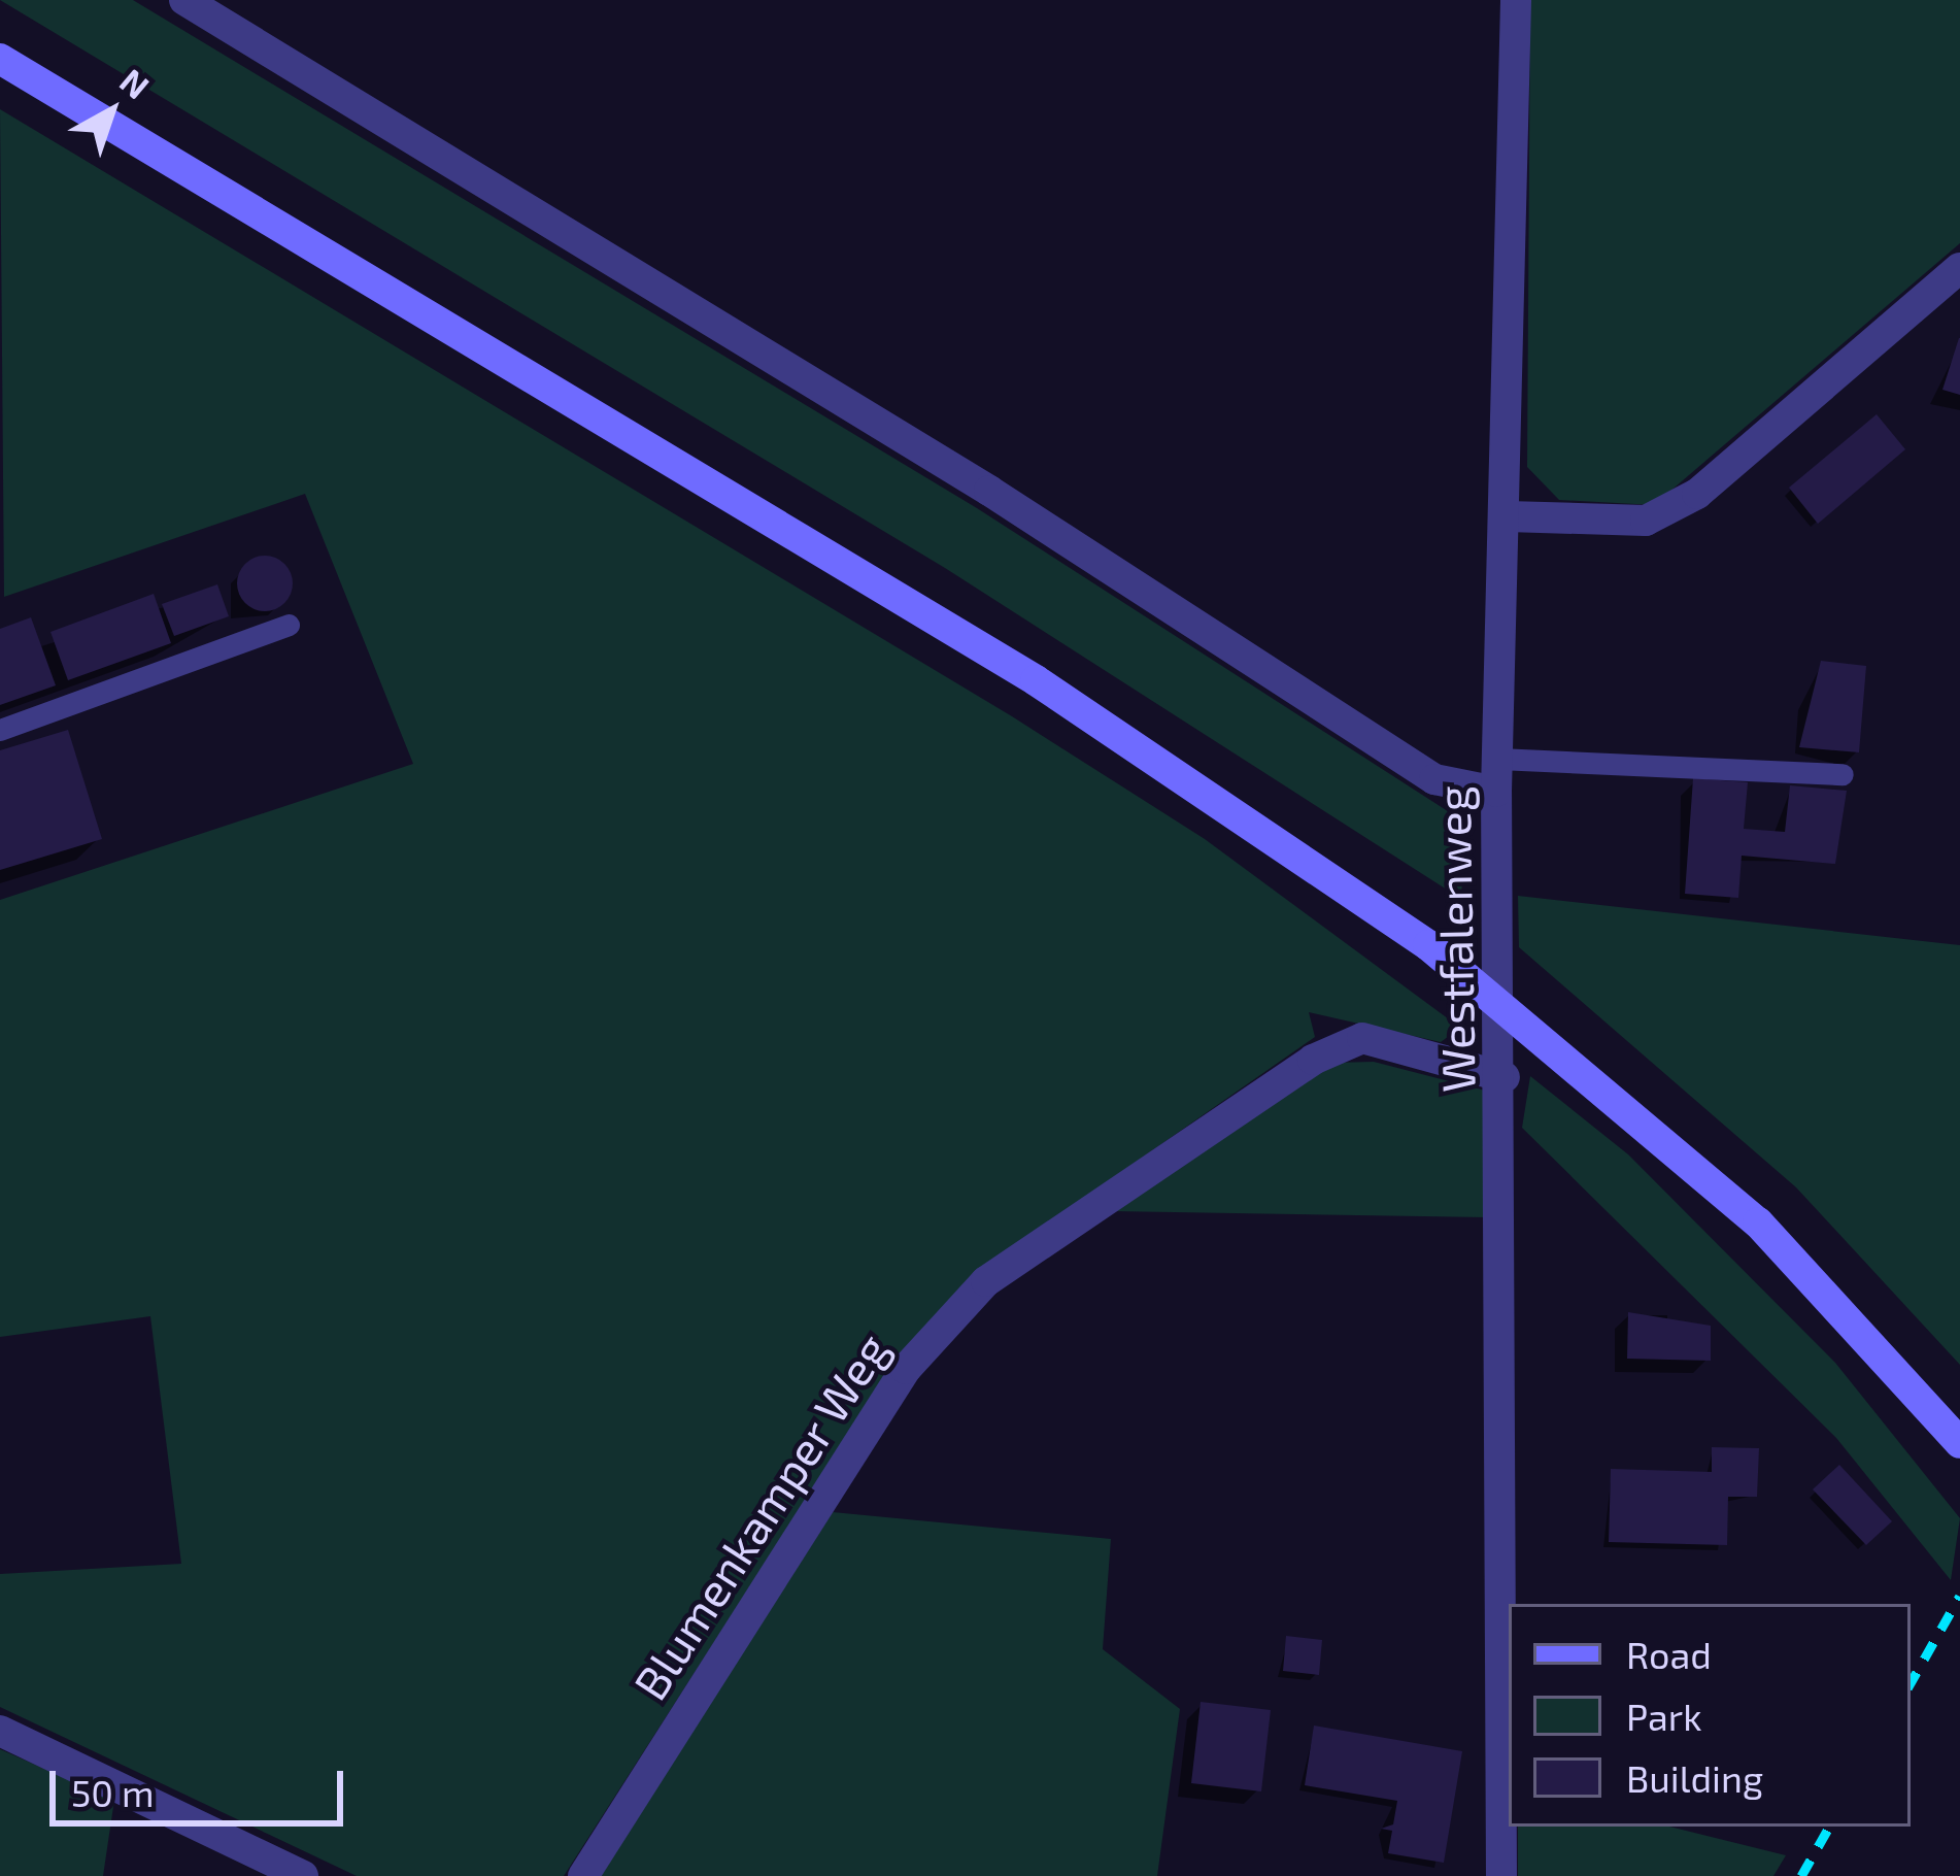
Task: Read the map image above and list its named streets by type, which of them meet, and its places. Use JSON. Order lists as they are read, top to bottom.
{
  "streets": {
    "street": ["Westfalenweg", "Blumenkamper Weg"]
  },
  "crossings": [
    ["Westfalenweg", "Blumenkamper Weg"]
  ],
  "legend": ["Road", "Park", "Building"],
  "scale_bar": "50 m",
  "north": "top right"
}
